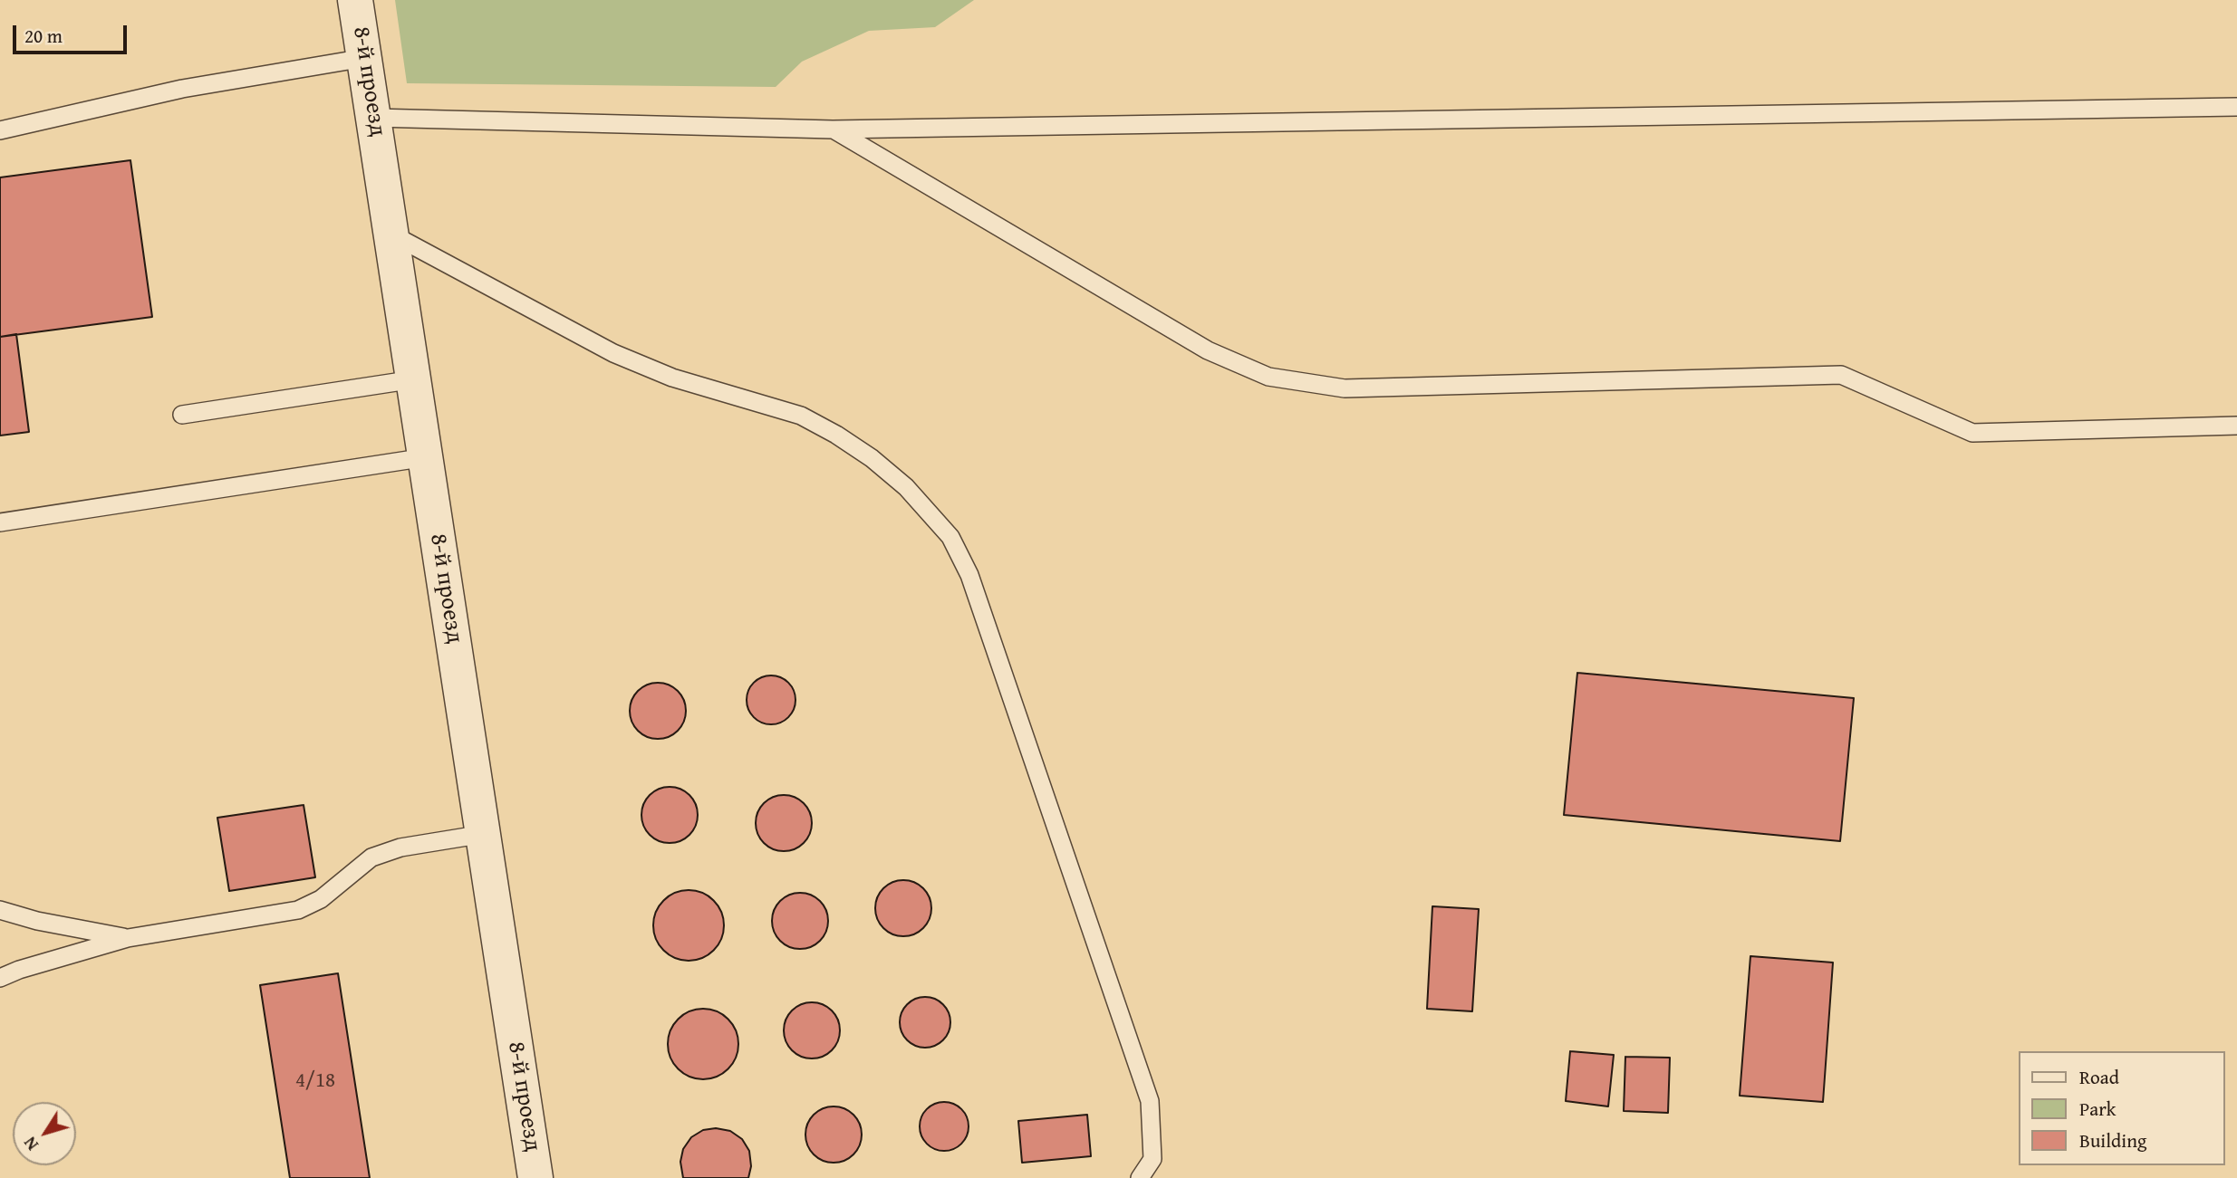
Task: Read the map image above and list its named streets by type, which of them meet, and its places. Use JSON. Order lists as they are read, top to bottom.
{
  "streets": {
    "street": ["8-й проезд"]
  },
  "house_numbers": ["4/18"],
  "legend": ["Road", "Park", "Building"],
  "scale_bar": "20 m",
  "north": "bottom left"
}
